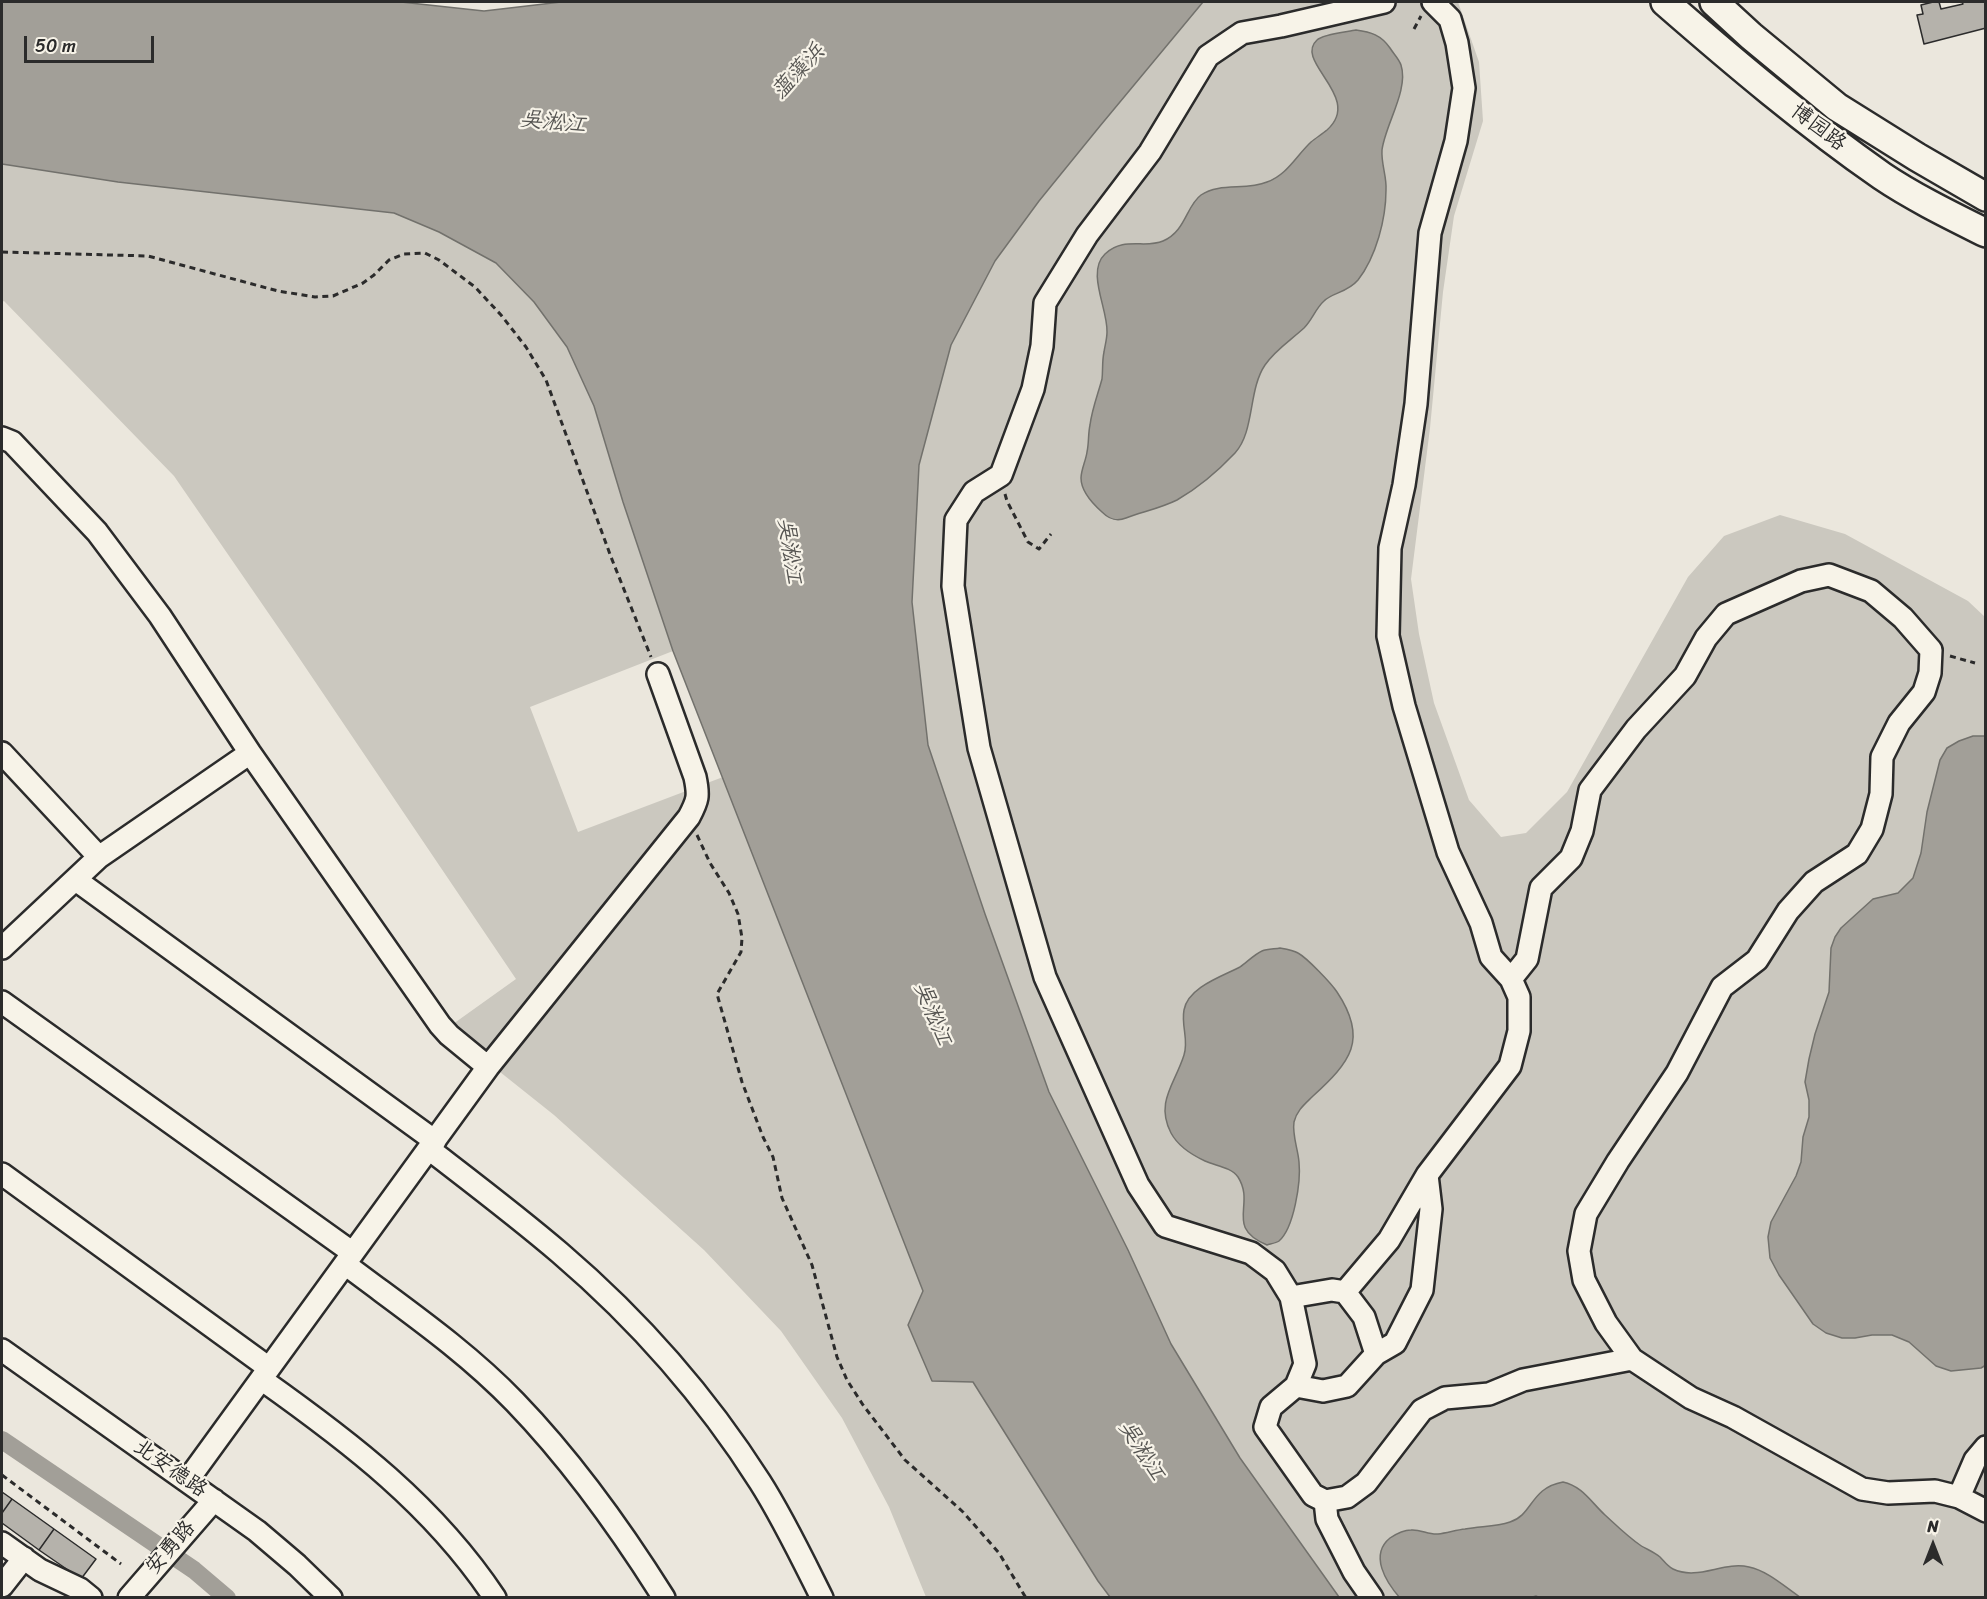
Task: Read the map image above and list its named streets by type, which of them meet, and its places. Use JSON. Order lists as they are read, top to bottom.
{
  "streets": {
    "main road": ["博园路"],
    "street": ["北安德路", "安勇路"]
  },
  "crossings": [
    ["北安德路", "安勇路"]
  ],
  "water": ["蕰藻浜", "吴淞江"],
  "scale_bar": "50 m",
  "north": "top"
}
